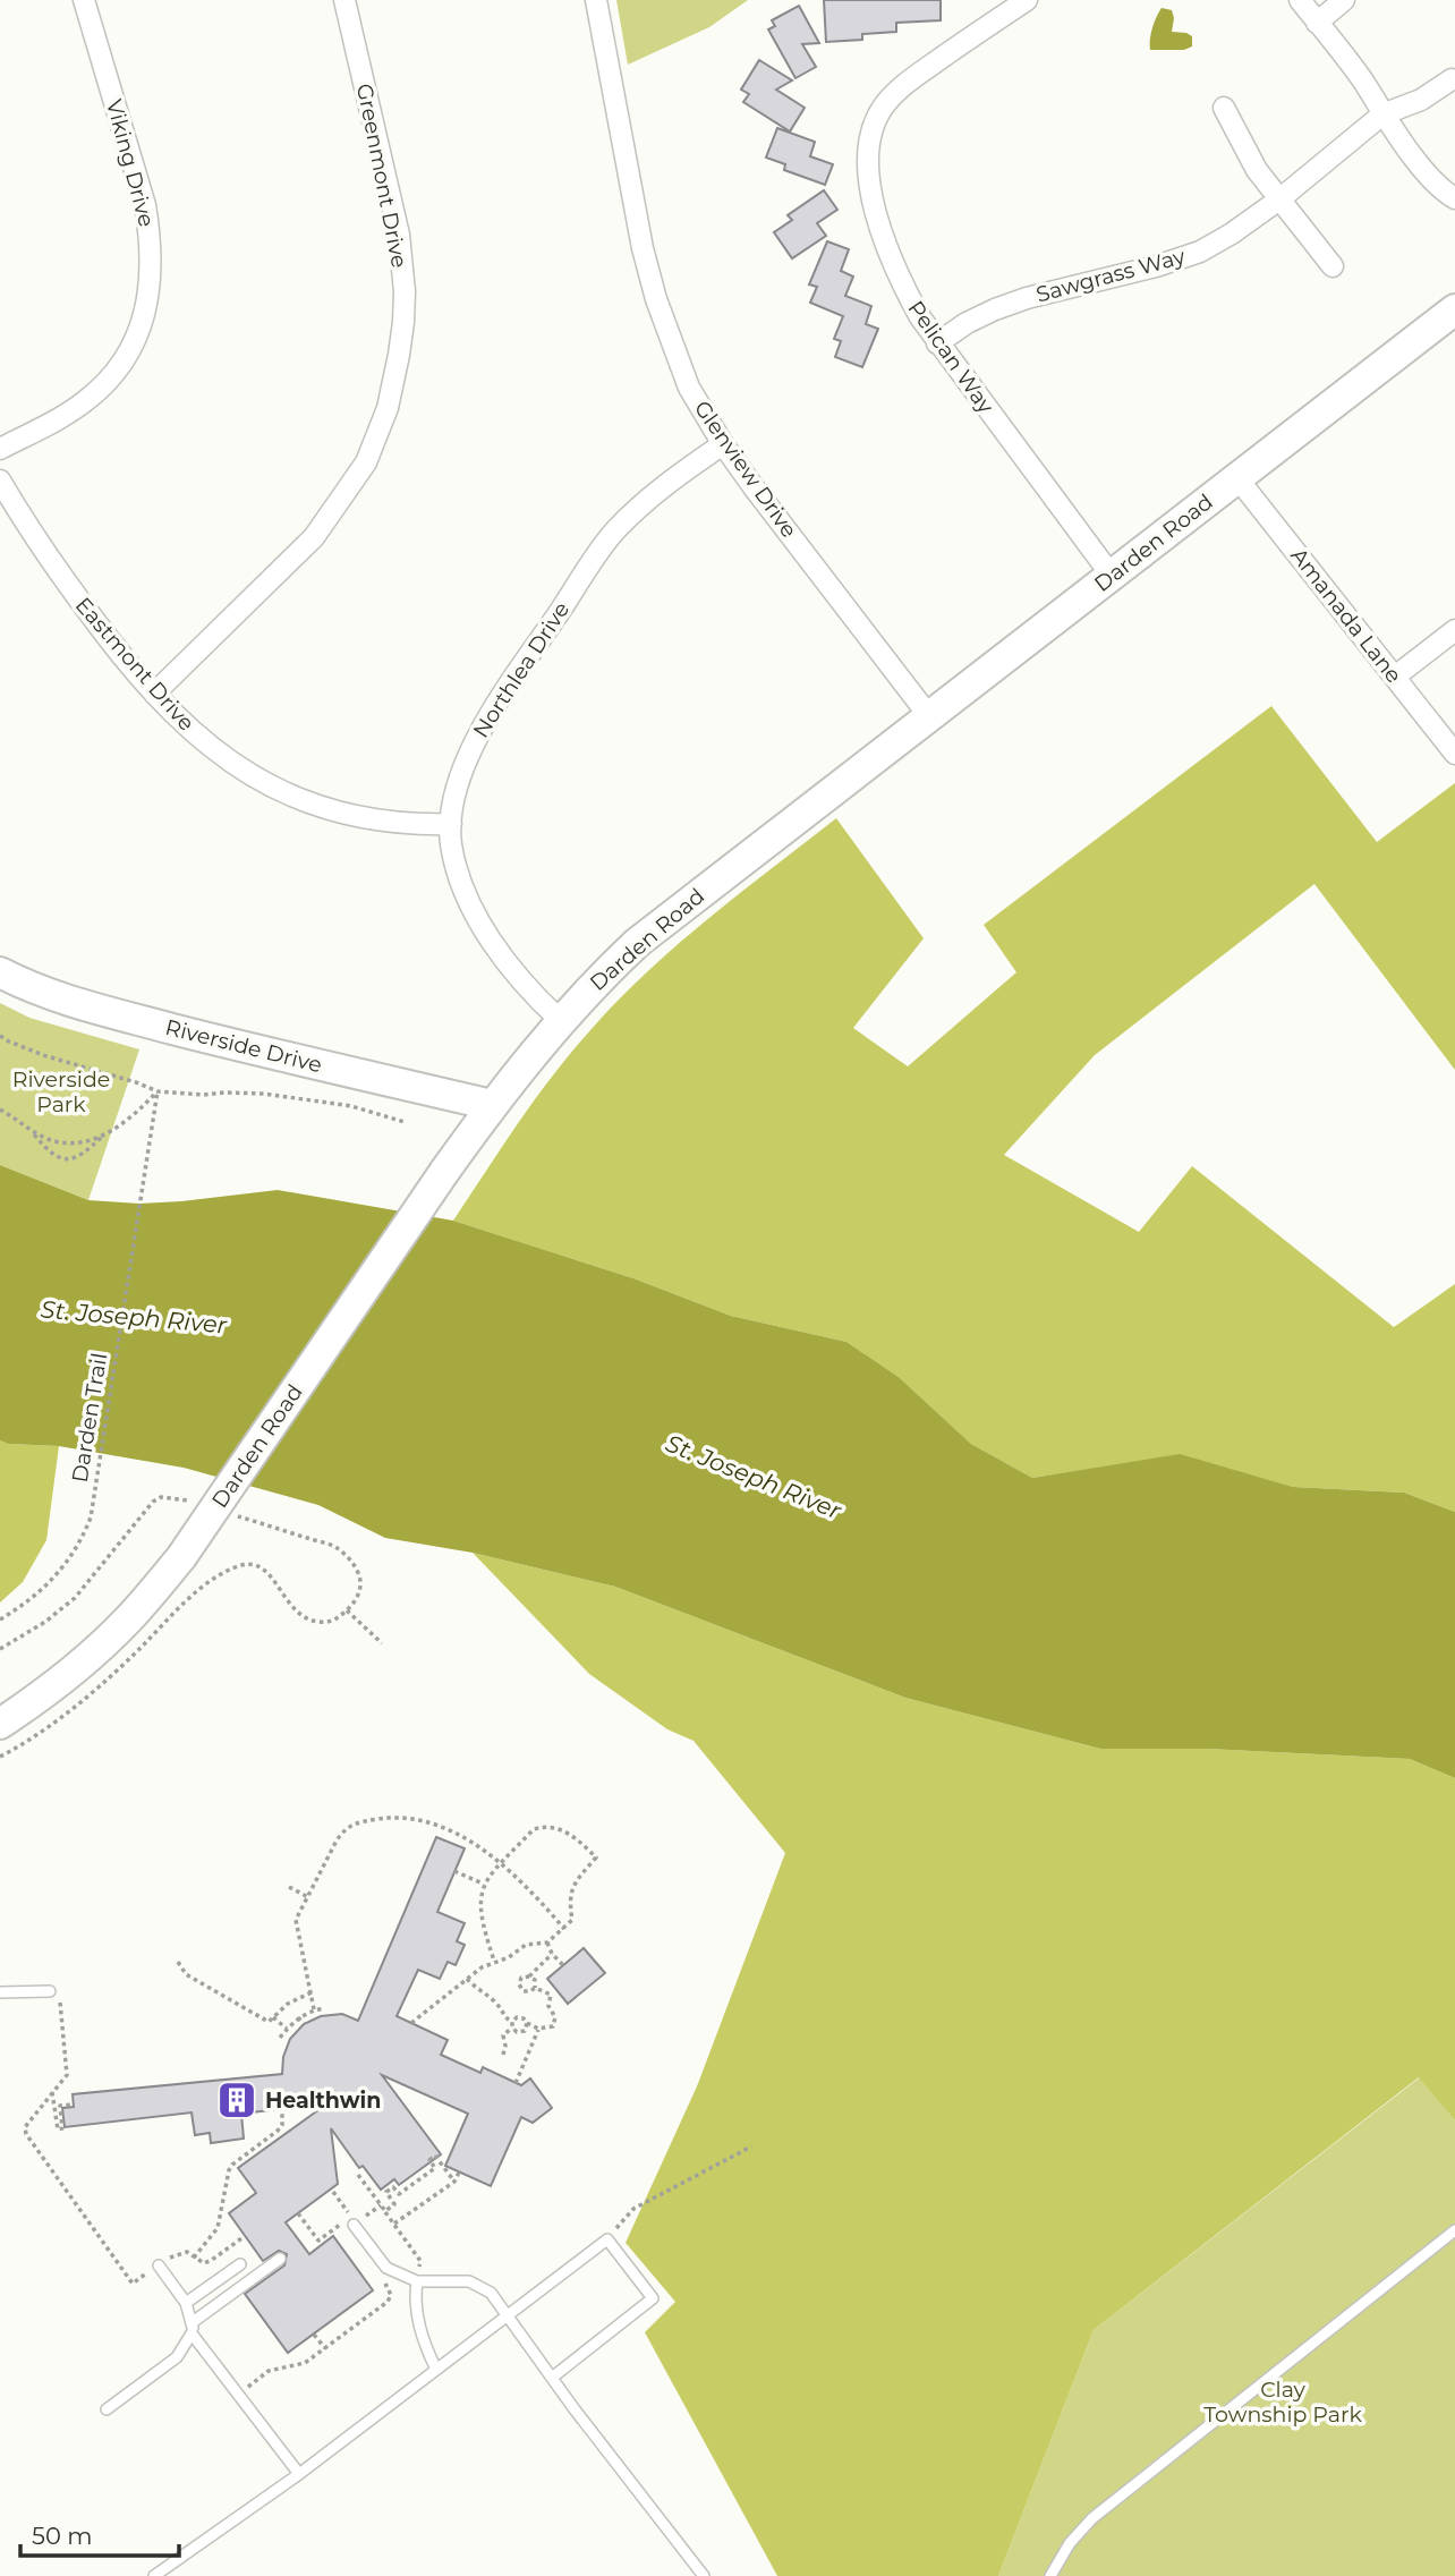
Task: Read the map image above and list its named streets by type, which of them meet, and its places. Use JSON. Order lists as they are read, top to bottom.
{
  "streets": {
    "street": [
      "Viking Drive",
      "Greenmont Drive",
      "Sawgrass Way",
      "Pelican Way",
      "Glenview Drive",
      "Darden Road",
      "Amanada Lane",
      "Eastmont Drive",
      "Northlea Drive",
      "Riverside Drive"
    ],
    "path": ["Darden Trail"]
  },
  "crossings": [
    ["Greenmont Drive", "Eastmont Drive"],
    ["Sawgrass Way", "Pelican Way"],
    ["Pelican Way", "Darden Road"],
    ["Glenview Drive", "Darden Road"],
    ["Glenview Drive", "Northlea Drive"],
    ["Darden Road", "Amanada Lane"],
    ["Darden Road", "Northlea Drive"],
    ["Darden Road", "Riverside Drive"],
    ["Eastmont Drive", "Northlea Drive"]
  ],
  "water": ["St. Joseph River"],
  "parks": ["Riverside Park", "Clay Township Park"],
  "places": {
    "building": ["Healthwin"]
  },
  "scale_bar": "50 m"
}
